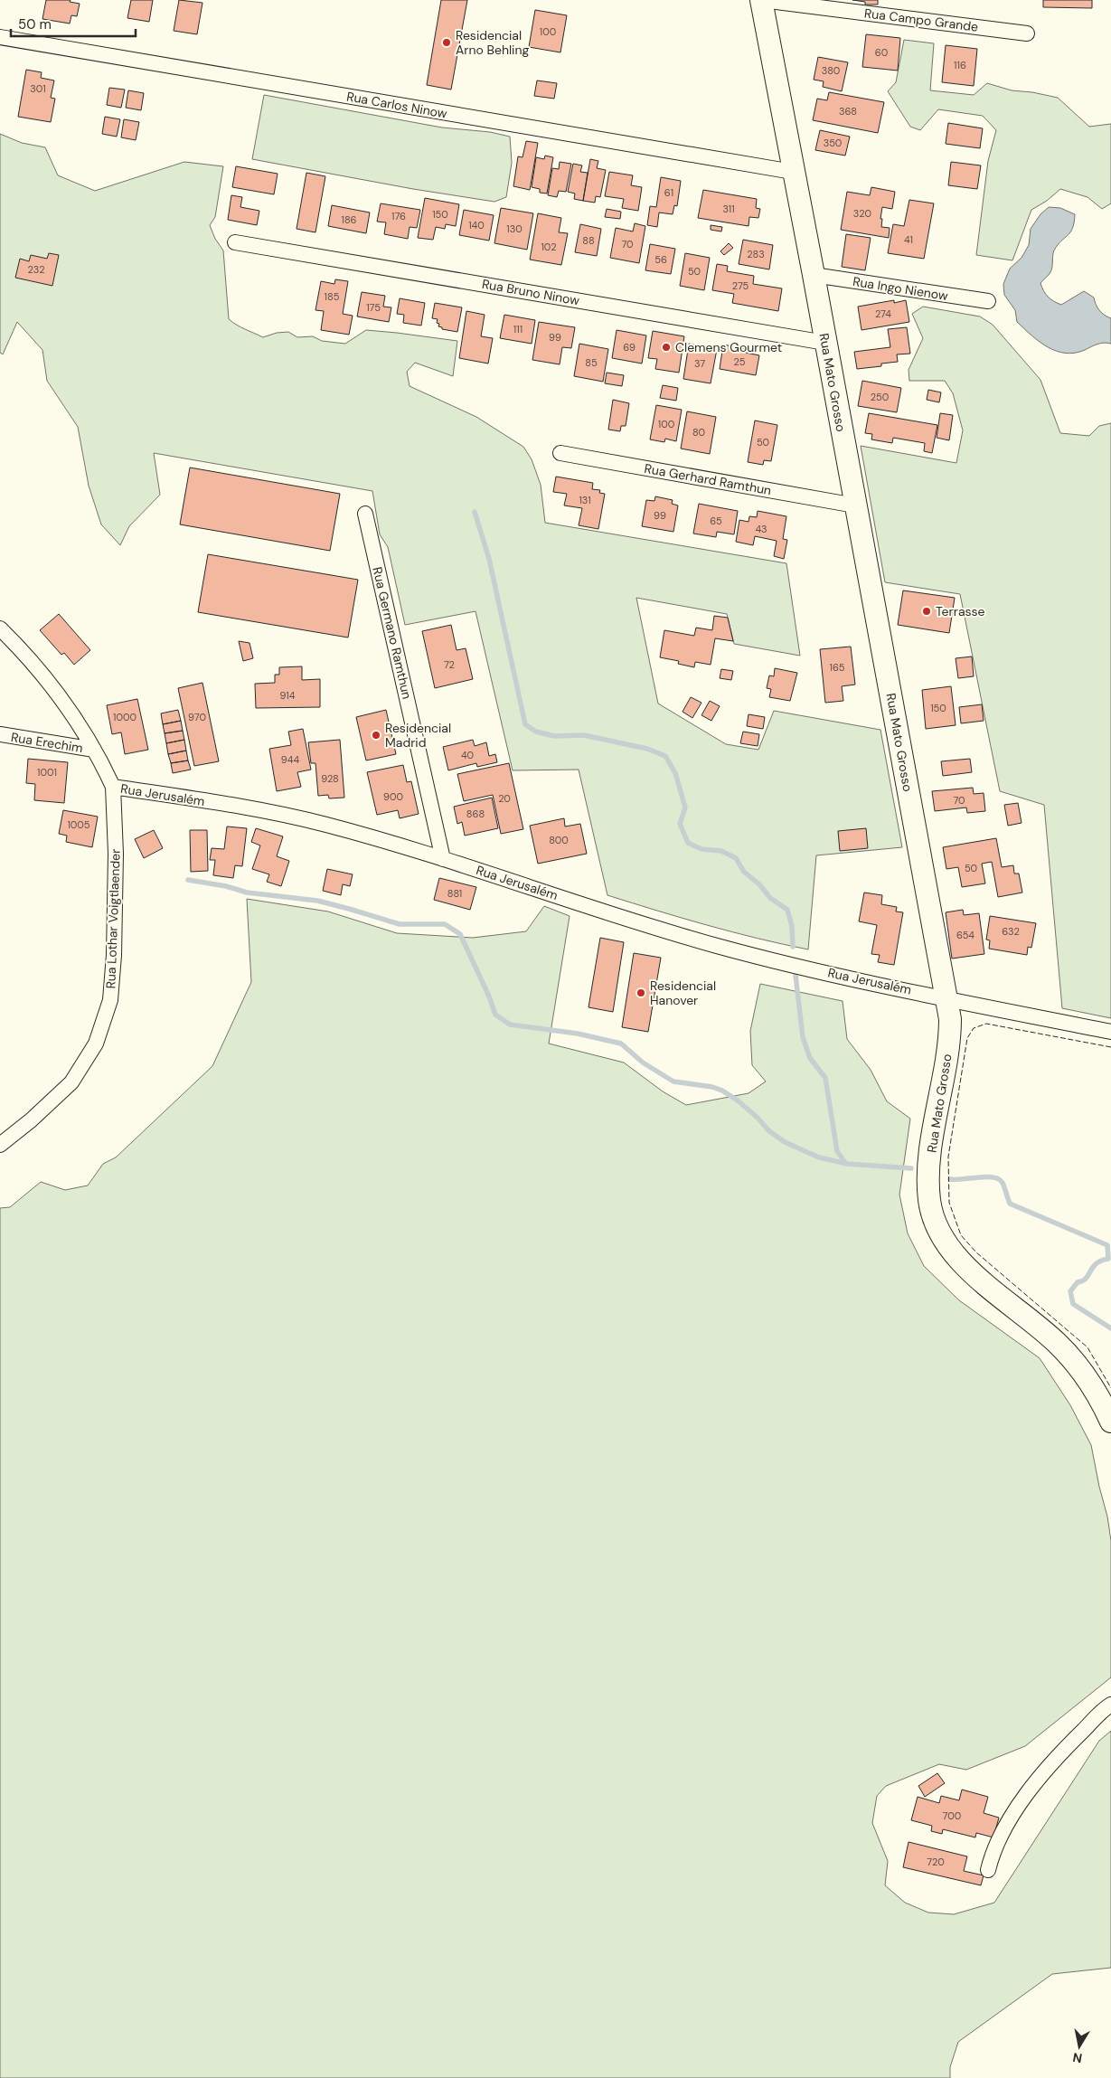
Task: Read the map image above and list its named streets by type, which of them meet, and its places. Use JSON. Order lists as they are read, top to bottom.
{
  "streets": {
    "street": [
      "Rua Campo Grande",
      "Rua Carlos Ninow",
      "Rua Ingo Nienow",
      "Rua Bruno Ninow",
      "Rua Mato Grosso",
      "Rua Gerhard Ramthun",
      "Rua Germano Ramthun",
      "Rua Erechim",
      "Rua Jerusalém",
      "Rua Lothar Voigtlaender"
    ]
  },
  "crossings": [
    ["Rua Campo Grande", "Rua Mato Grosso"],
    ["Rua Carlos Ninow", "Rua Mato Grosso"],
    ["Rua Ingo Nienow", "Rua Mato Grosso"],
    ["Rua Bruno Ninow", "Rua Mato Grosso"],
    ["Rua Mato Grosso", "Rua Gerhard Ramthun"],
    ["Rua Mato Grosso", "Rua Jerusalém"],
    ["Rua Germano Ramthun", "Rua Jerusalém"],
    ["Rua Erechim", "Rua Jerusalém"],
    ["Rua Jerusalém", "Rua Lothar Voigtlaender"]
  ],
  "places": [
    "Residencial Arno Behling",
    "Clemens Gourmet",
    "Terrasse",
    "Residencial Madrid",
    "Residencial Hanover"
  ],
  "house_numbers": [
    "100",
    "60",
    "116",
    "380",
    "301",
    "368",
    "350",
    "61",
    "311",
    "320",
    "150",
    "176",
    "186",
    "140",
    "130",
    "41",
    "88",
    "70",
    "102",
    "283",
    "56",
    "232",
    "50",
    "275",
    "185",
    "175",
    "274",
    "111",
    "99",
    "69",
    "25",
    "85",
    "37",
    "250",
    "100",
    "80",
    "50",
    "131",
    "99",
    "65",
    "43",
    "72",
    "165",
    "914",
    "150",
    "1000",
    "970",
    "40",
    "944",
    "1001",
    "928",
    "900",
    "20",
    "70",
    "868",
    "1005",
    "800",
    "50",
    "881",
    "632",
    "654",
    "700",
    "720"
  ],
  "scale_bar": "50 m",
  "north": "bottom"
}
